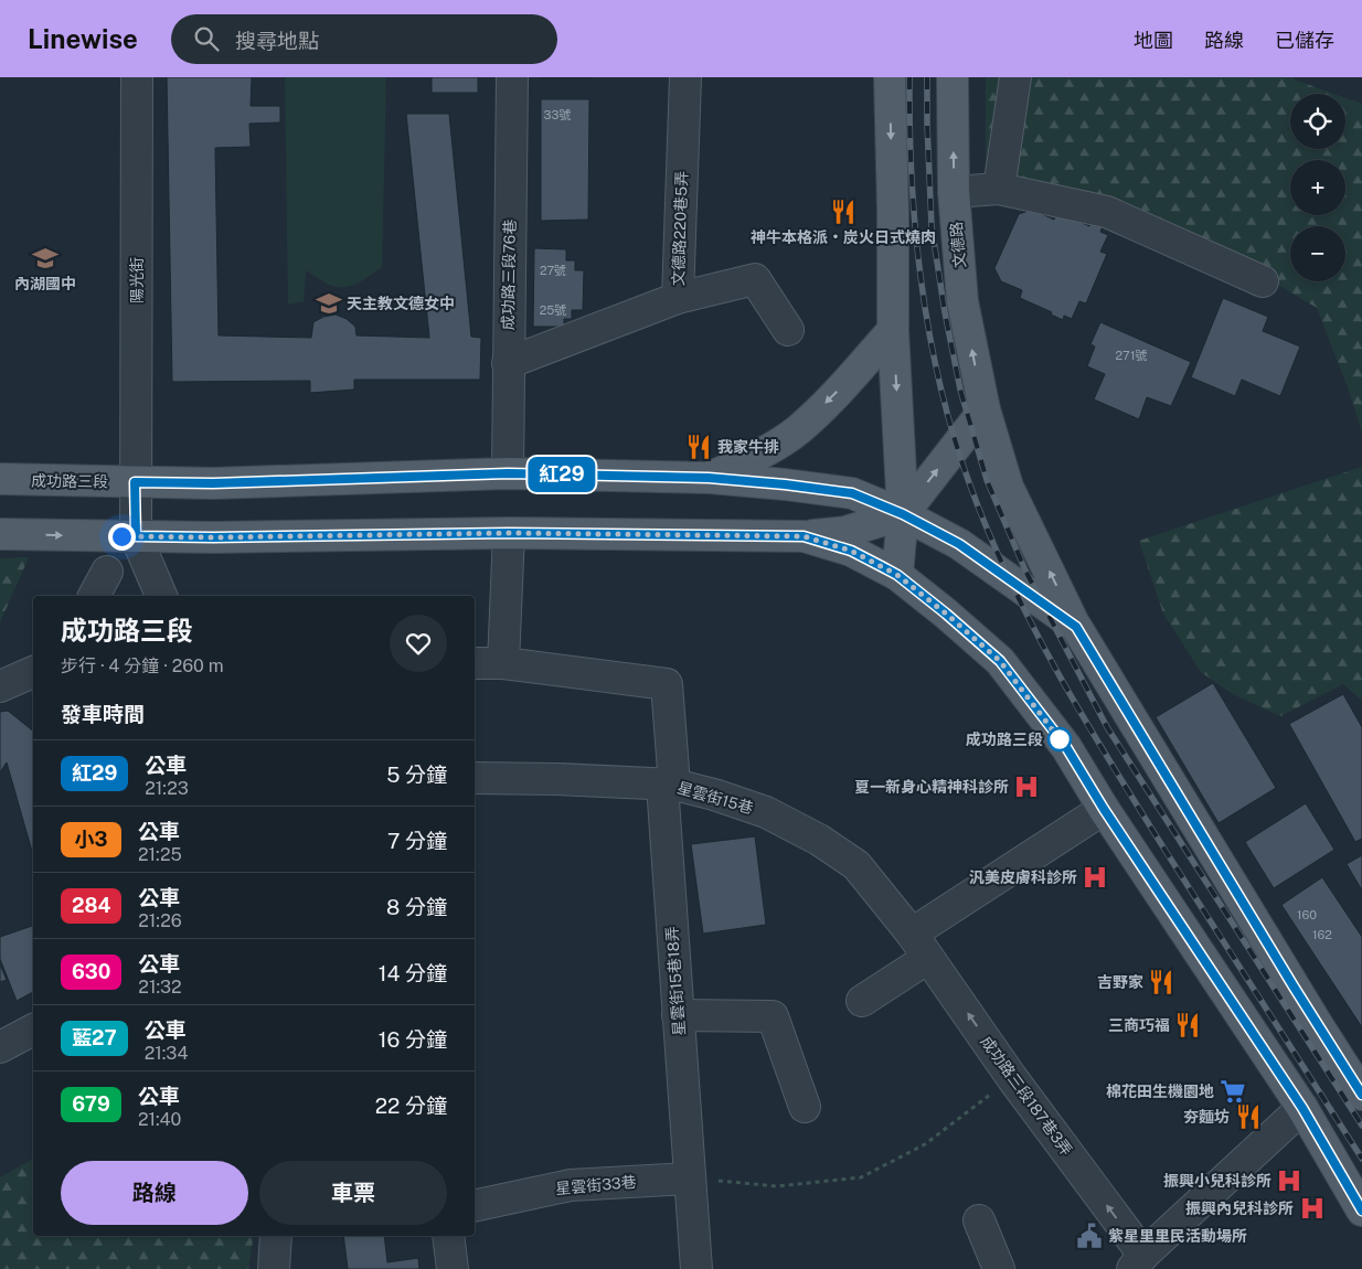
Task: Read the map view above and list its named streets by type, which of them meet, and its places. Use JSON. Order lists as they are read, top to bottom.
{
  "streets": {
    "main road": ["文德路", "成功路三段"],
    "street": [
      "文德路220巷5弄",
      "成功路三段76巷",
      "陽光街",
      "星雲街15巷",
      "星雲街15巷18弄",
      "成功路三段187巷3弄",
      "星雲街33巷"
    ]
  },
  "crossings": [
    ["文德路220巷5弄", "成功路三段76巷"],
    ["文德路", "成功路三段"],
    ["成功路三段76巷", "成功路三段"],
    ["陽光街", "成功路三段"],
    ["星雲街15巷", "星雲街15巷18弄"],
    ["星雲街15巷", "成功路三段187巷3弄"],
    ["星雲街15巷18弄", "星雲街33巷"]
  ],
  "one_way": ["成功路三段187巷3弄"],
  "places": {
    "restaurant": [
      "神牛本格派‧炭火日式燒肉",
      "我家牛排",
      "吉野家",
      "三商巧福",
      "夯麵坊"
    ],
    "school or university": ["內湖國中", "天主教文德女中"],
    "other": ["成功路三段"],
    "hospital": [
      "夏一新身心精神科診所",
      "汎美皮膚科診所",
      "振興小兒科診所",
      "振興內兒科診所"
    ],
    "supermarket": ["棉花田生機園地"],
    "public building": ["紫星里里民活動場所"]
  },
  "lines": ["bus line 紅29"],
  "house_numbers": [
    "33號",
    "27號",
    "25號",
    "271號",
    "160",
    "162"
  ],
  "page": {
    "header": "Linewise",
    "search": "搜尋地點",
    "nav": ["地圖", "路線", "已儲存"],
    "on_map": "紅29",
    "map_buttons": ["+", "−"],
    "heading": [
      ["成功路三段", "步行 · 4 分鐘 · 260 m"],
      "發車時間"
    ],
    "list": [
      {
        "mark": "紅29",
        "name": "公車",
        "note": "21:23",
        "value": "5 分鐘"
      },
      {
        "mark": "小3",
        "name": "公車",
        "note": "21:25",
        "value": "7 分鐘"
      },
      {
        "mark": "284",
        "name": "公車",
        "note": "21:26",
        "value": "8 分鐘"
      },
      {
        "mark": "630",
        "name": "公車",
        "note": "21:32",
        "value": "14 分鐘"
      },
      {
        "mark": "藍27",
        "name": "公車",
        "note": "21:34",
        "value": "16 分鐘"
      },
      {
        "mark": "679",
        "name": "公車",
        "note": "21:40",
        "value": "22 分鐘"
      }
    ],
    "buttons": ["路線", "車票"]
  }
}
